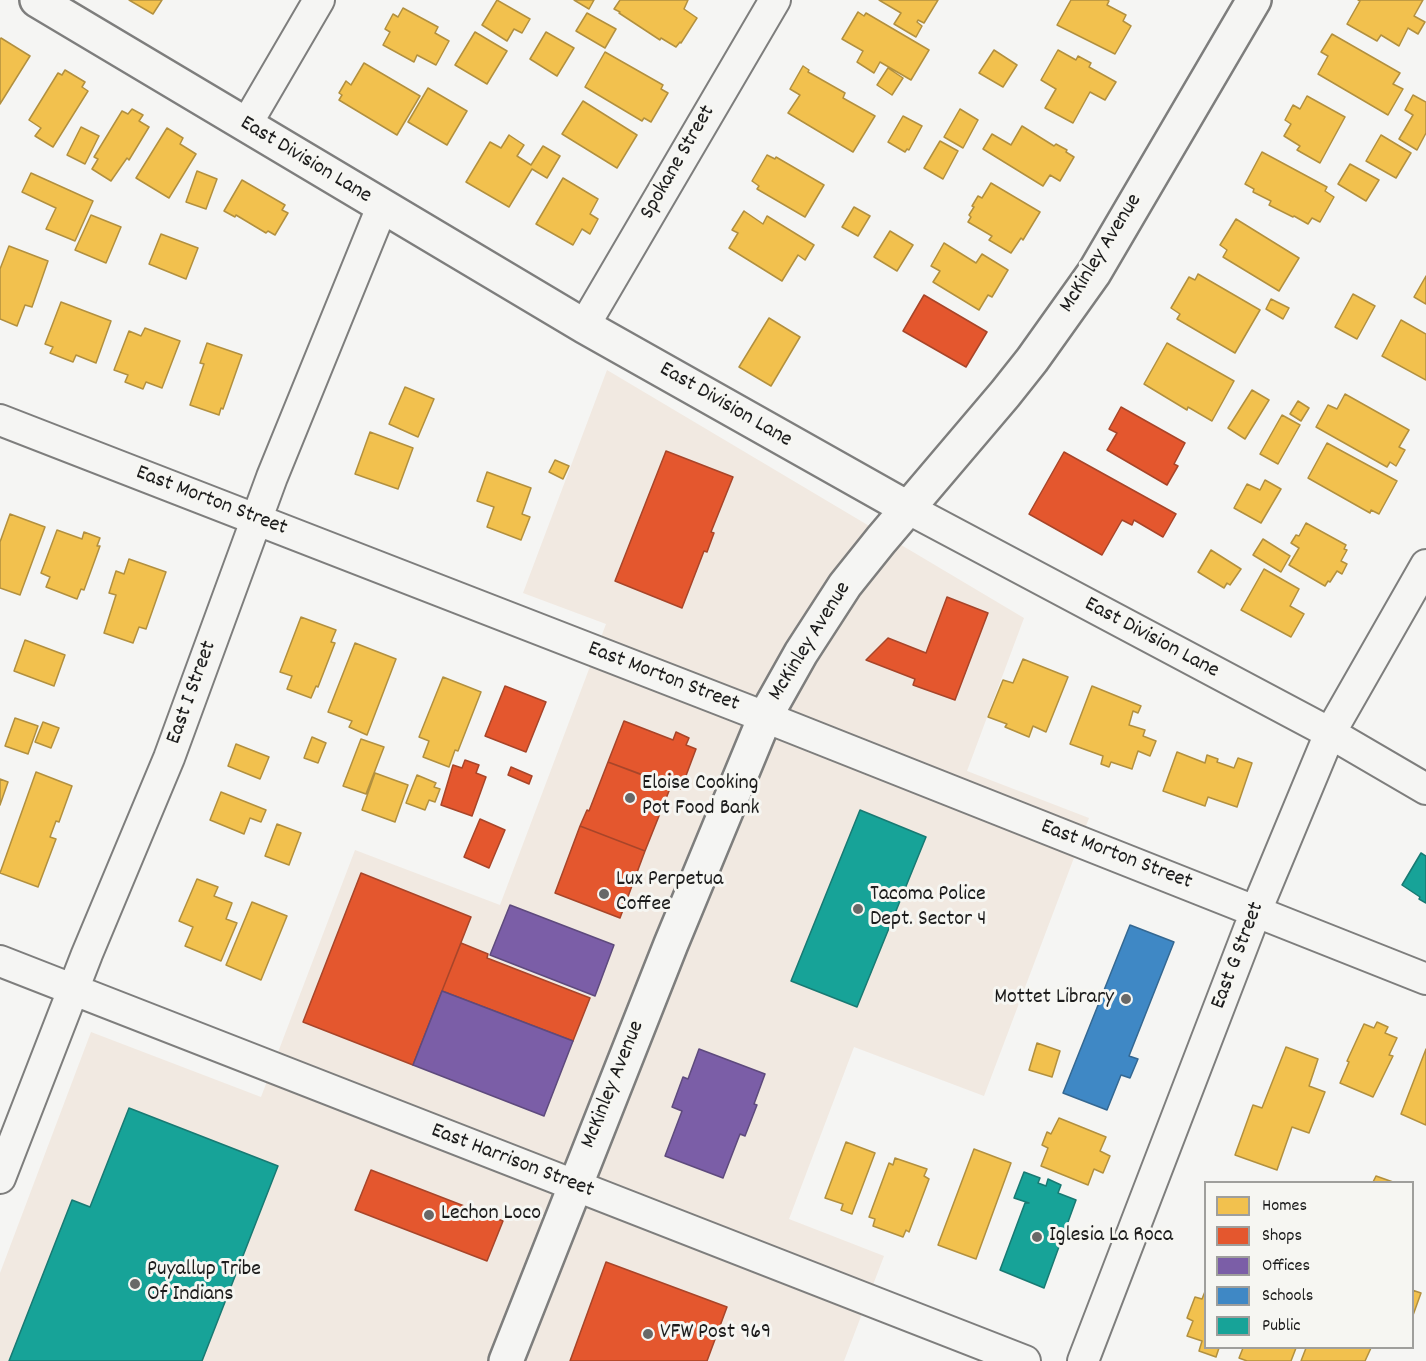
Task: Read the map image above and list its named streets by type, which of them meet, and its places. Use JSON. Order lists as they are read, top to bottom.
{
  "streets": {
    "street": [
      "East Division Lane",
      "Spokane Street",
      "McKinley Avenue",
      "East Morton Street",
      "East I Street",
      "East G Street",
      "East Harrison Street"
    ]
  },
  "crossings": [
    ["East Division Lane", "Spokane Street"],
    ["East Division Lane", "McKinley Avenue"],
    ["East Division Lane", "East I Street"],
    ["East Division Lane", "East G Street"],
    ["McKinley Avenue", "East Morton Street"],
    ["McKinley Avenue", "East Harrison Street"],
    ["East Morton Street", "East I Street"],
    ["East Morton Street", "East G Street"],
    ["East I Street", "East Harrison Street"]
  ],
  "places": [
    "Eloise Cooking Pot Food Bank",
    "Lux Perpetua Coffee",
    "Tacoma Police Dept. Sector 4",
    "Mottet Library",
    "Lechon Loco",
    "Iglesia La Roca",
    "Puyallup Tribe Of Indians",
    "VFW Post 969"
  ],
  "legend": [
    "Homes",
    "Shops",
    "Offices",
    "Schools",
    "Public"
  ]
}
